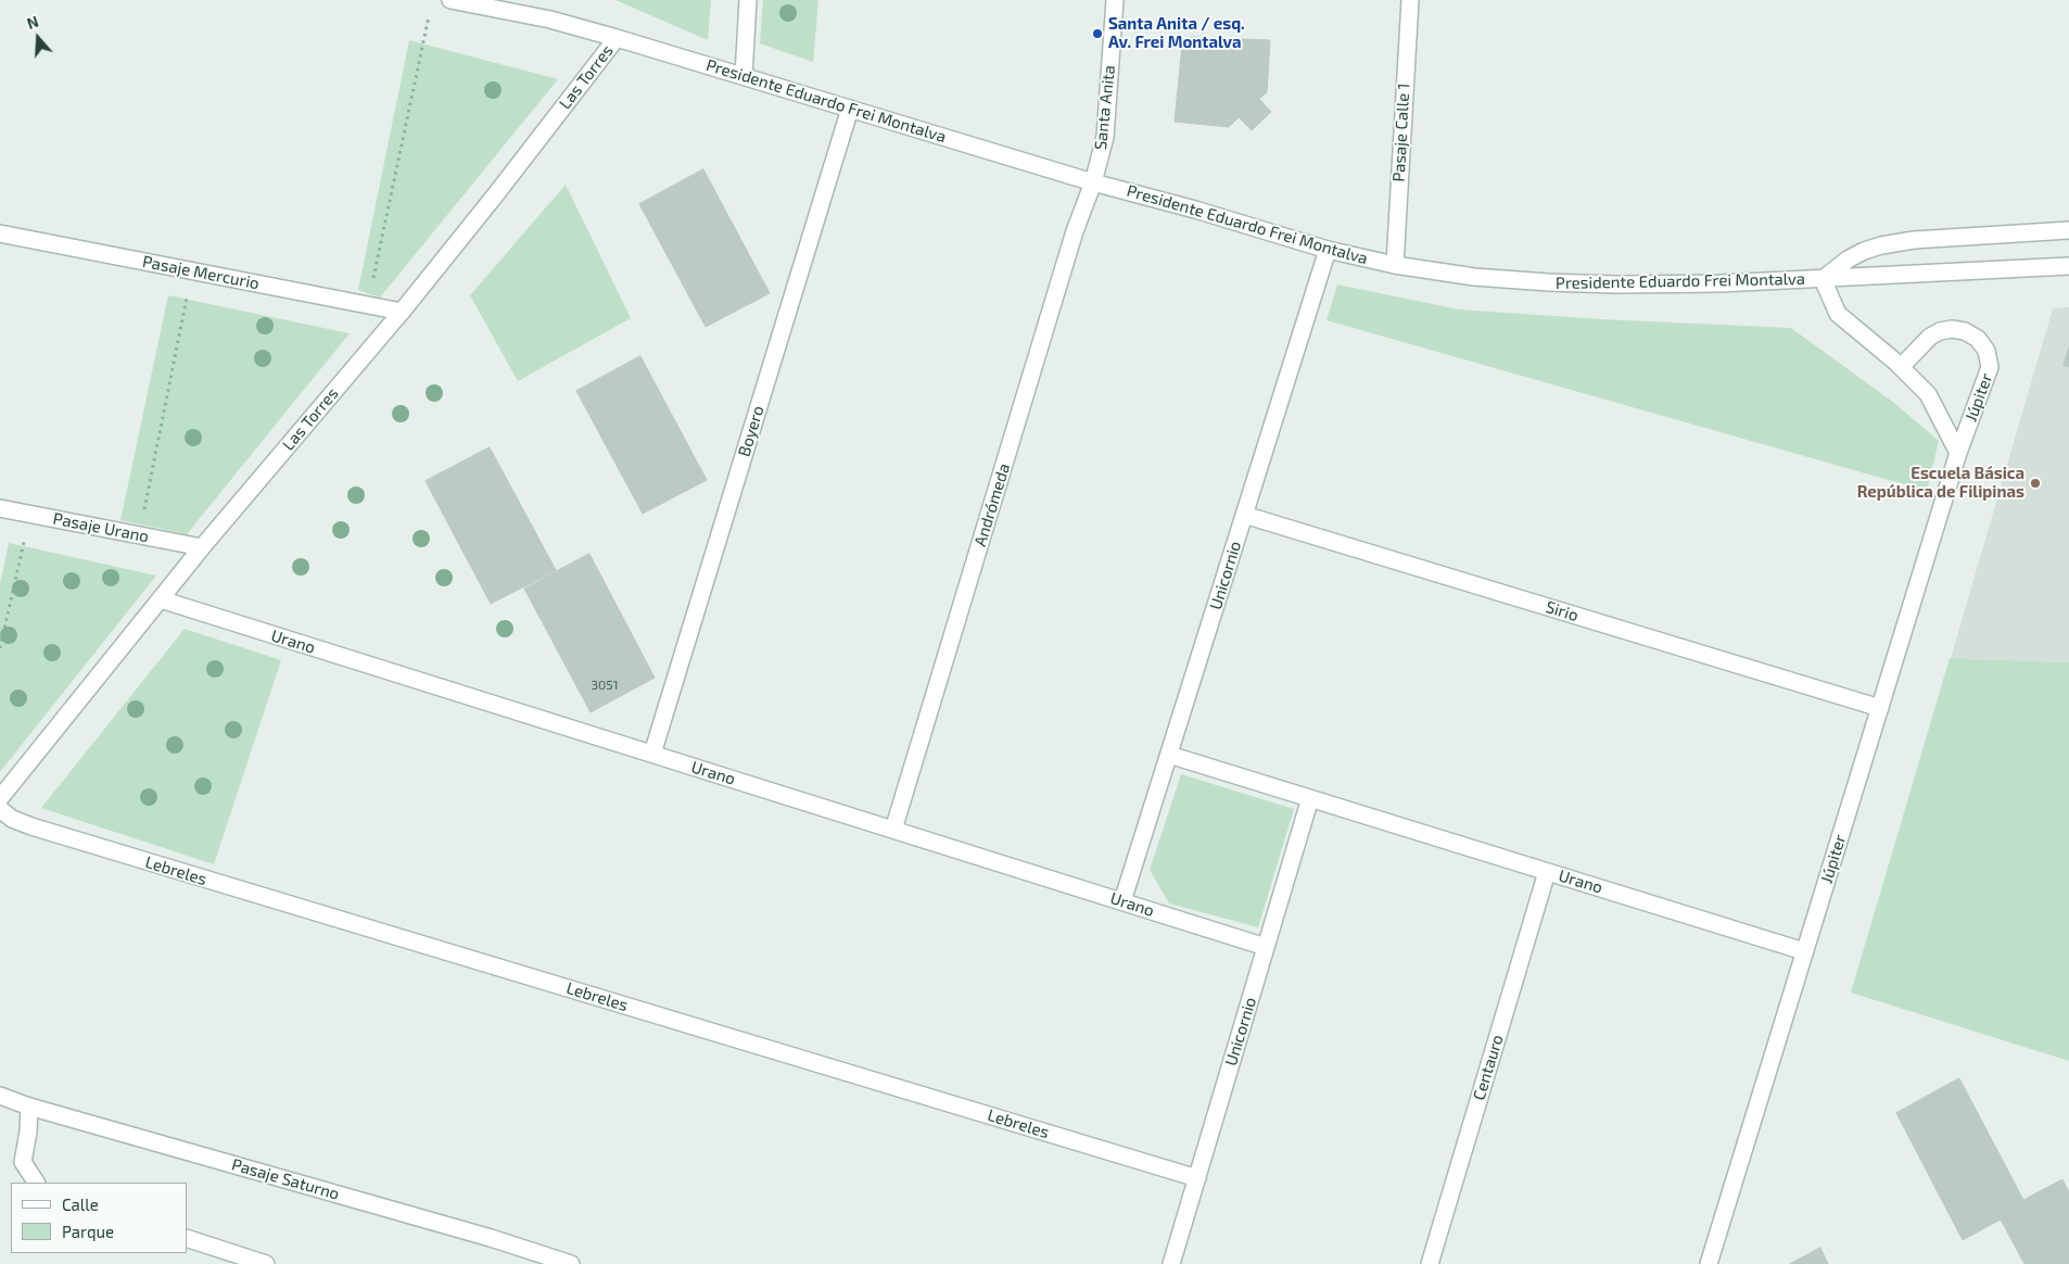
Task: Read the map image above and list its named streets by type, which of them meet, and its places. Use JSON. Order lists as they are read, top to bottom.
{
  "streets": {
    "street": [
      "Las Torres",
      "Presidente Eduardo Frei Montalva",
      "Santa Anita",
      "Pasaje Calle 1",
      "Pasaje Mercurio",
      "Júpiter",
      "Boyero",
      "Andrómeda",
      "Pasaje Urano",
      "Unicornio",
      "Sirio",
      "Urano",
      "Lebreles",
      "Centauro",
      "Pasaje Saturno"
    ]
  },
  "crossings": [
    ["Las Torres", "Presidente Eduardo Frei Montalva"],
    ["Las Torres", "Pasaje Mercurio"],
    ["Las Torres", "Pasaje Urano"],
    ["Las Torres", "Urano"],
    ["Presidente Eduardo Frei Montalva", "Santa Anita"],
    ["Presidente Eduardo Frei Montalva", "Pasaje Calle 1"],
    ["Presidente Eduardo Frei Montalva", "Júpiter"],
    ["Presidente Eduardo Frei Montalva", "Boyero"],
    ["Presidente Eduardo Frei Montalva", "Andrómeda"],
    ["Presidente Eduardo Frei Montalva", "Unicornio"],
    ["Santa Anita", "Andrómeda"],
    ["Júpiter", "Sirio"],
    ["Júpiter", "Urano"],
    ["Boyero", "Urano"],
    ["Andrómeda", "Urano"],
    ["Unicornio", "Sirio"],
    ["Unicornio", "Urano"],
    ["Unicornio", "Lebreles"],
    ["Urano", "Centauro"]
  ],
  "places": ["Santa Anita / esq. Av. Frei Montalva", "Escuela Básica República de Filipinas"],
  "house_numbers": ["3051"],
  "legend": ["Calle", "Parque"],
  "north": "top"
}
